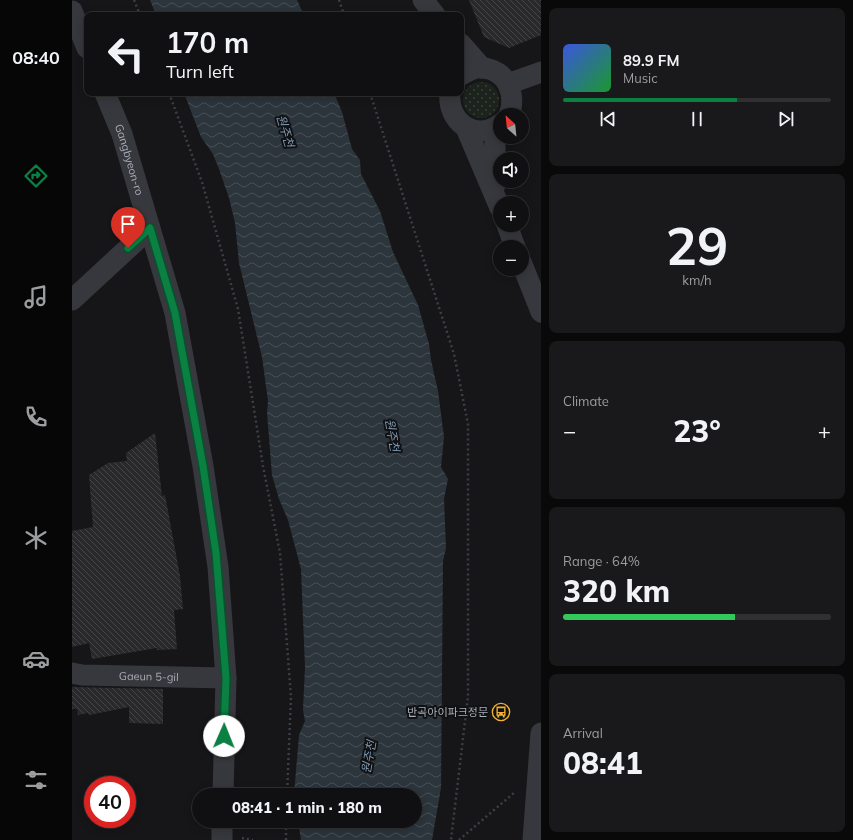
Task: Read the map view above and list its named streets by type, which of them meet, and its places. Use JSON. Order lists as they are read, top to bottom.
{
  "streets": {
    "street": ["Gangbyeon-ro", "Gaeun 5-gil"]
  },
  "crossings": [
    ["Gangbyeon-ro", "Gaeun 5-gil"]
  ],
  "water": ["원주천"],
  "places": {
    "bus stop": ["반곡아이파크정문"]
  },
  "north": "top left",
  "page": {
    "tabs": "08:40",
    "turn": ["170 m", "Turn left"],
    "song": ["89.9 FM", "Music"],
    "map_buttons": ["+", "−"],
    "tile": [
      ["29", "km/h"],
      "Climate",
      ["Range · 64%", "320 km"],
      ["Arrival", "08:41"]
    ],
    "heat": ["−", "23°", "+"],
    "limit": "40",
    "trip": "08:41 · 1 min · 180 m"
  }
}
